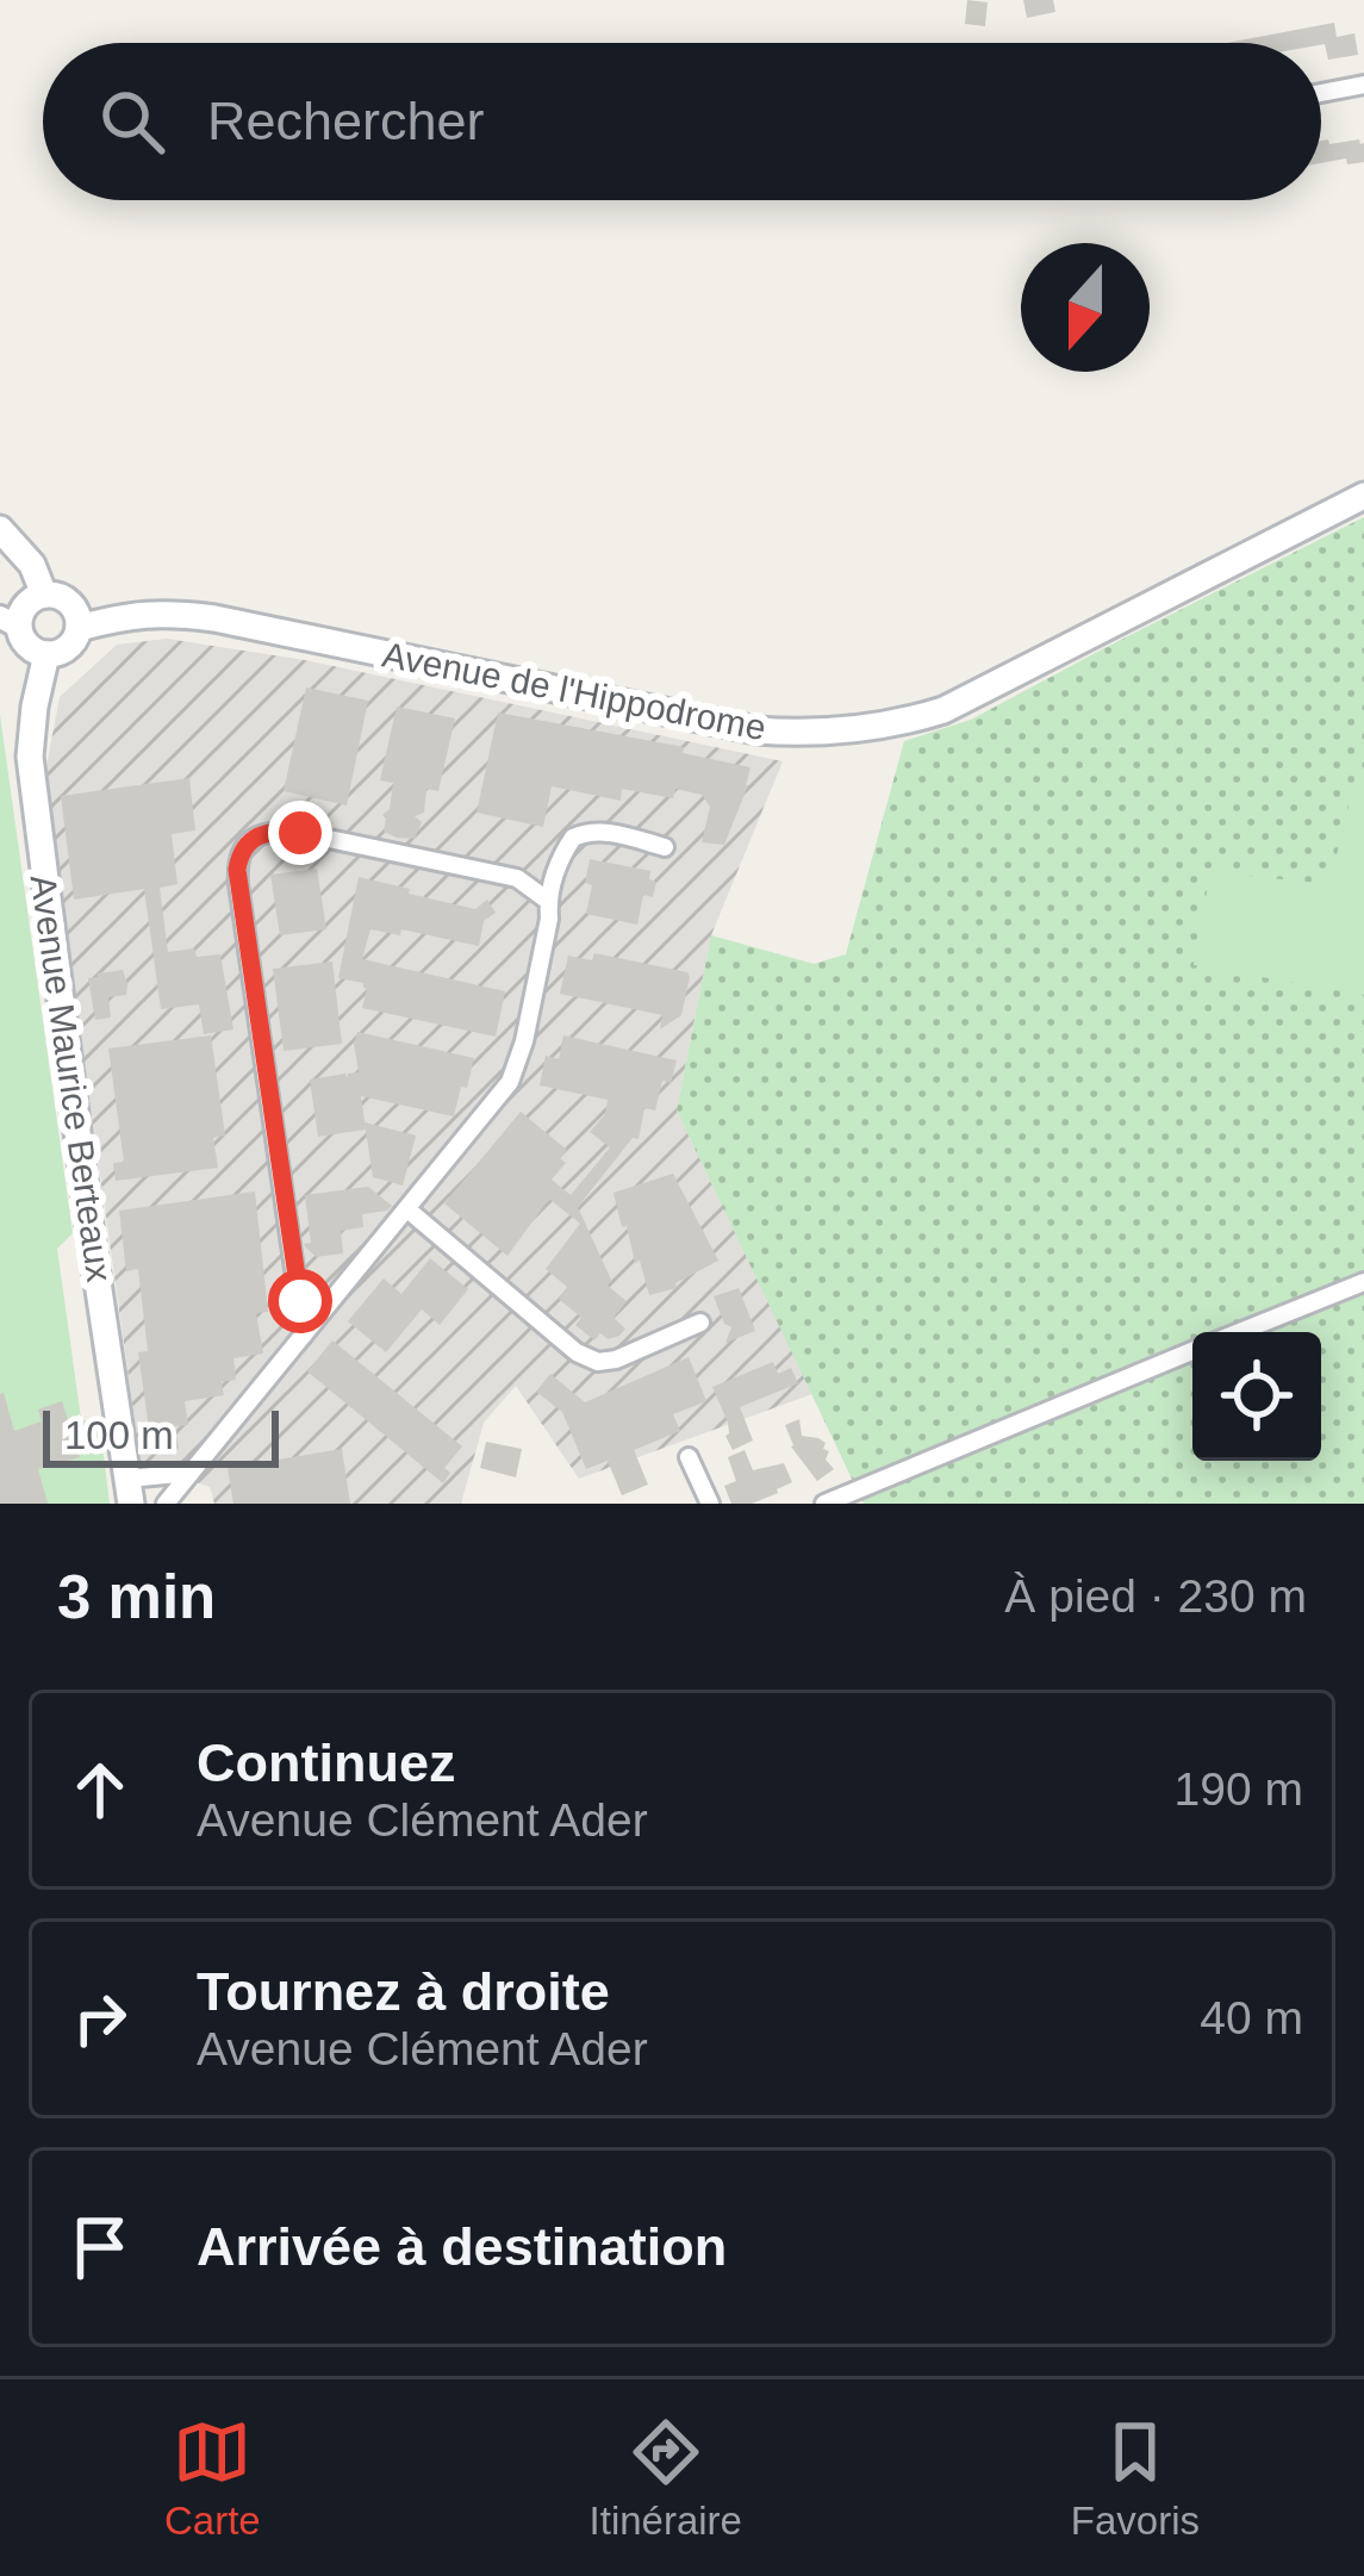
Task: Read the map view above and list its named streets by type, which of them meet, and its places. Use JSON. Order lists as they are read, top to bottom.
{
  "streets": {
    "main road": ["Avenue de l'Hippodrome", "Avenue Maurice Berteaux"]
  },
  "crossings": [
    ["Avenue de l'Hippodrome", "Avenue Maurice Berteaux"]
  ],
  "scale_bar": "100 m",
  "north": "bottom",
  "page": {
    "search": "Rechercher",
    "scale": "100 m",
    "heading": ["3 min", "À pied · 230 m"],
    "list": [
      ["Continuez", "Avenue Clément Ader", "190 m"],
      ["Tournez à droite", "Avenue Clément Ader", "40 m"],
      "Arrivée à destination"
    ],
    "nav": ["Carte", "Itinéraire", "Favoris"]
  }
}
